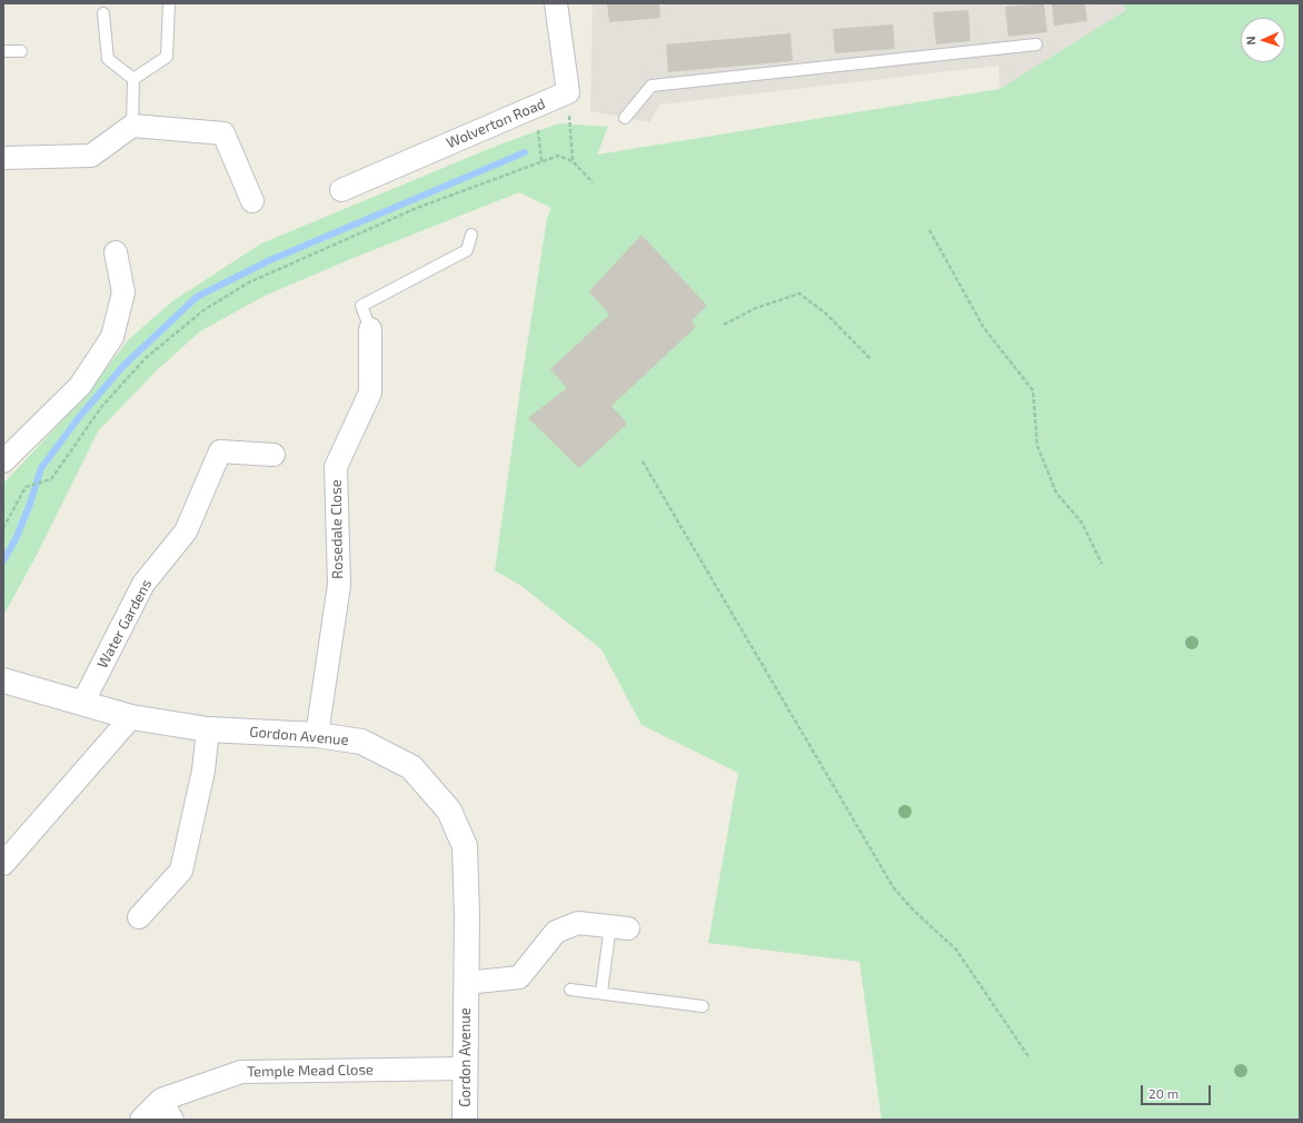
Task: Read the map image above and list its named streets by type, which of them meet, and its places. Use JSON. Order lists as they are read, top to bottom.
{
  "streets": {
    "street": [
      "Wolverton Road",
      "Rosedale Close",
      "Water Gardens",
      "Gordon Avenue",
      "Temple Mead Close"
    ]
  },
  "crossings": [
    ["Rosedale Close", "Gordon Avenue"],
    ["Water Gardens", "Gordon Avenue"],
    ["Gordon Avenue", "Temple Mead Close"]
  ],
  "scale_bar": "20 m",
  "north": "left"
}
